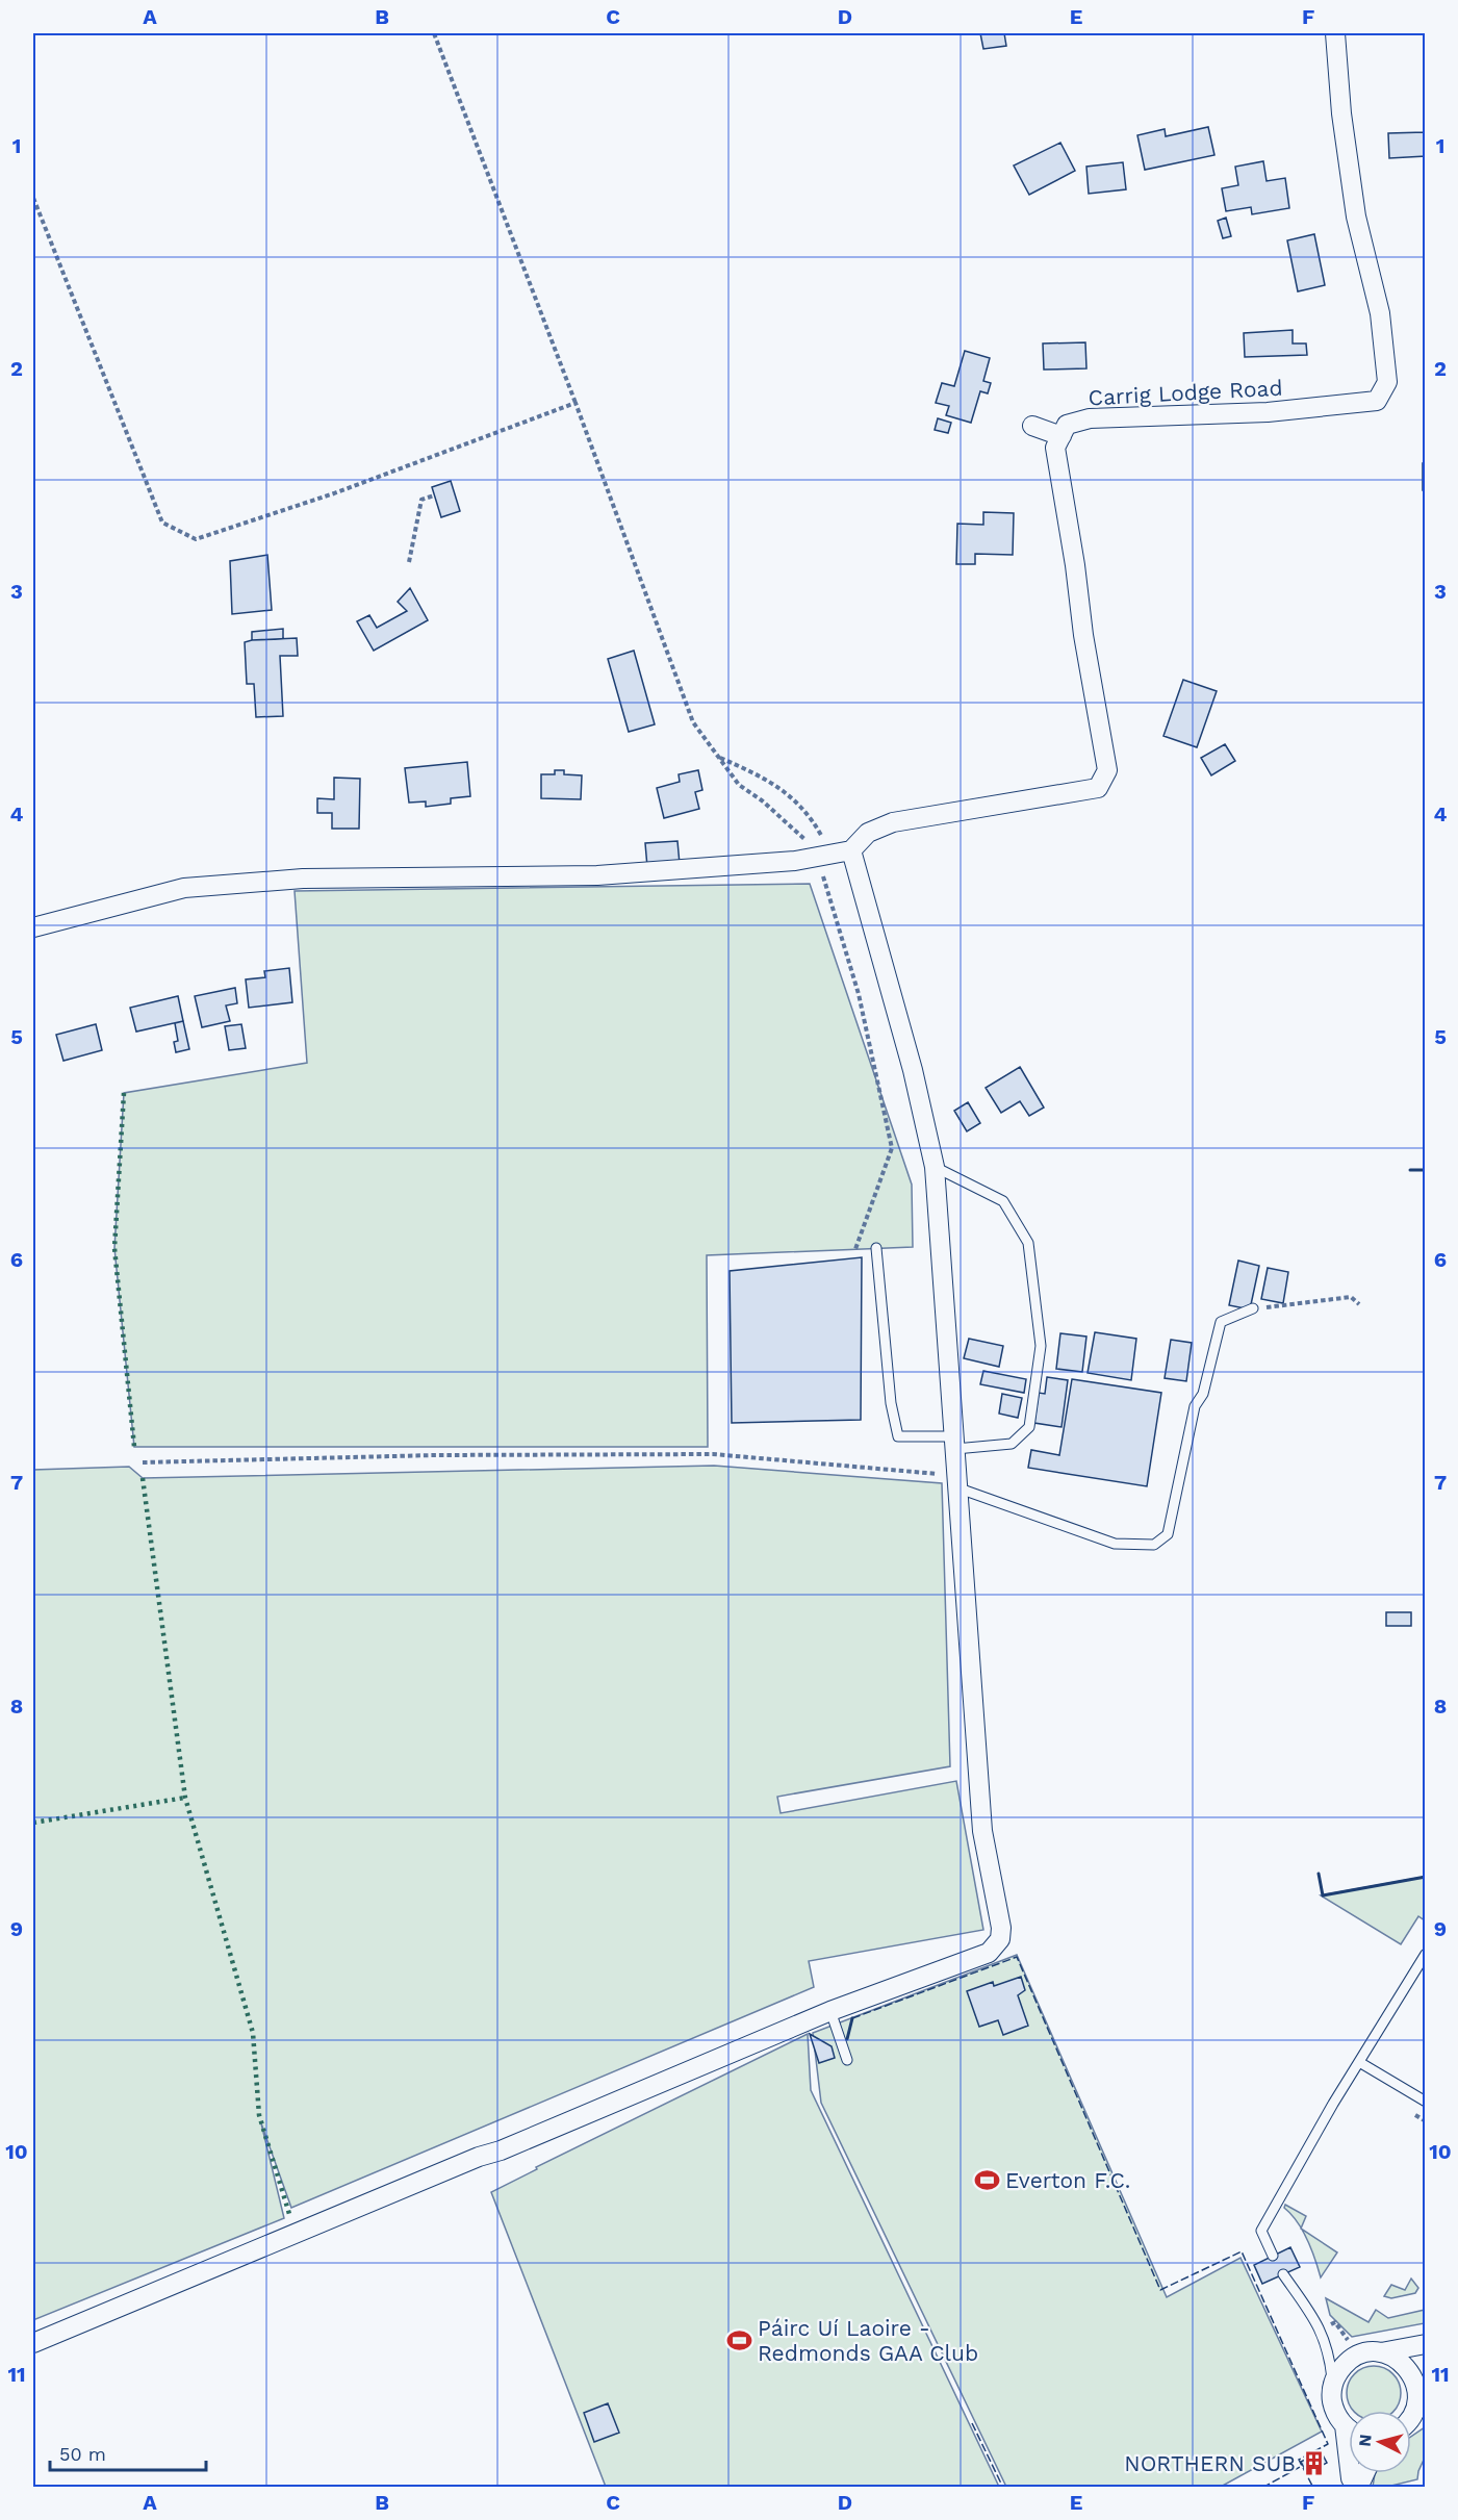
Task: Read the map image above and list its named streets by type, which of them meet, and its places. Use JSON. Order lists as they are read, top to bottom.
{
  "streets": {
    "street": ["Carrig Lodge Road"]
  },
  "places": {
    "sports": ["Everton F.C.", "Páirc Uí Laoire - Redmonds GAA Club"],
    "building": ["NORTHERN SUB"]
  },
  "scale_bar": "50 m",
  "north": "left",
  "grid": {
    "columns": [
      "A",
      "B",
      "C",
      "D",
      "E",
      "F"
    ],
    "rows": [
      "1",
      "2",
      "3",
      "4",
      "5",
      "6",
      "7",
      "8",
      "9",
      "10",
      "11"
    ]
  }
}
